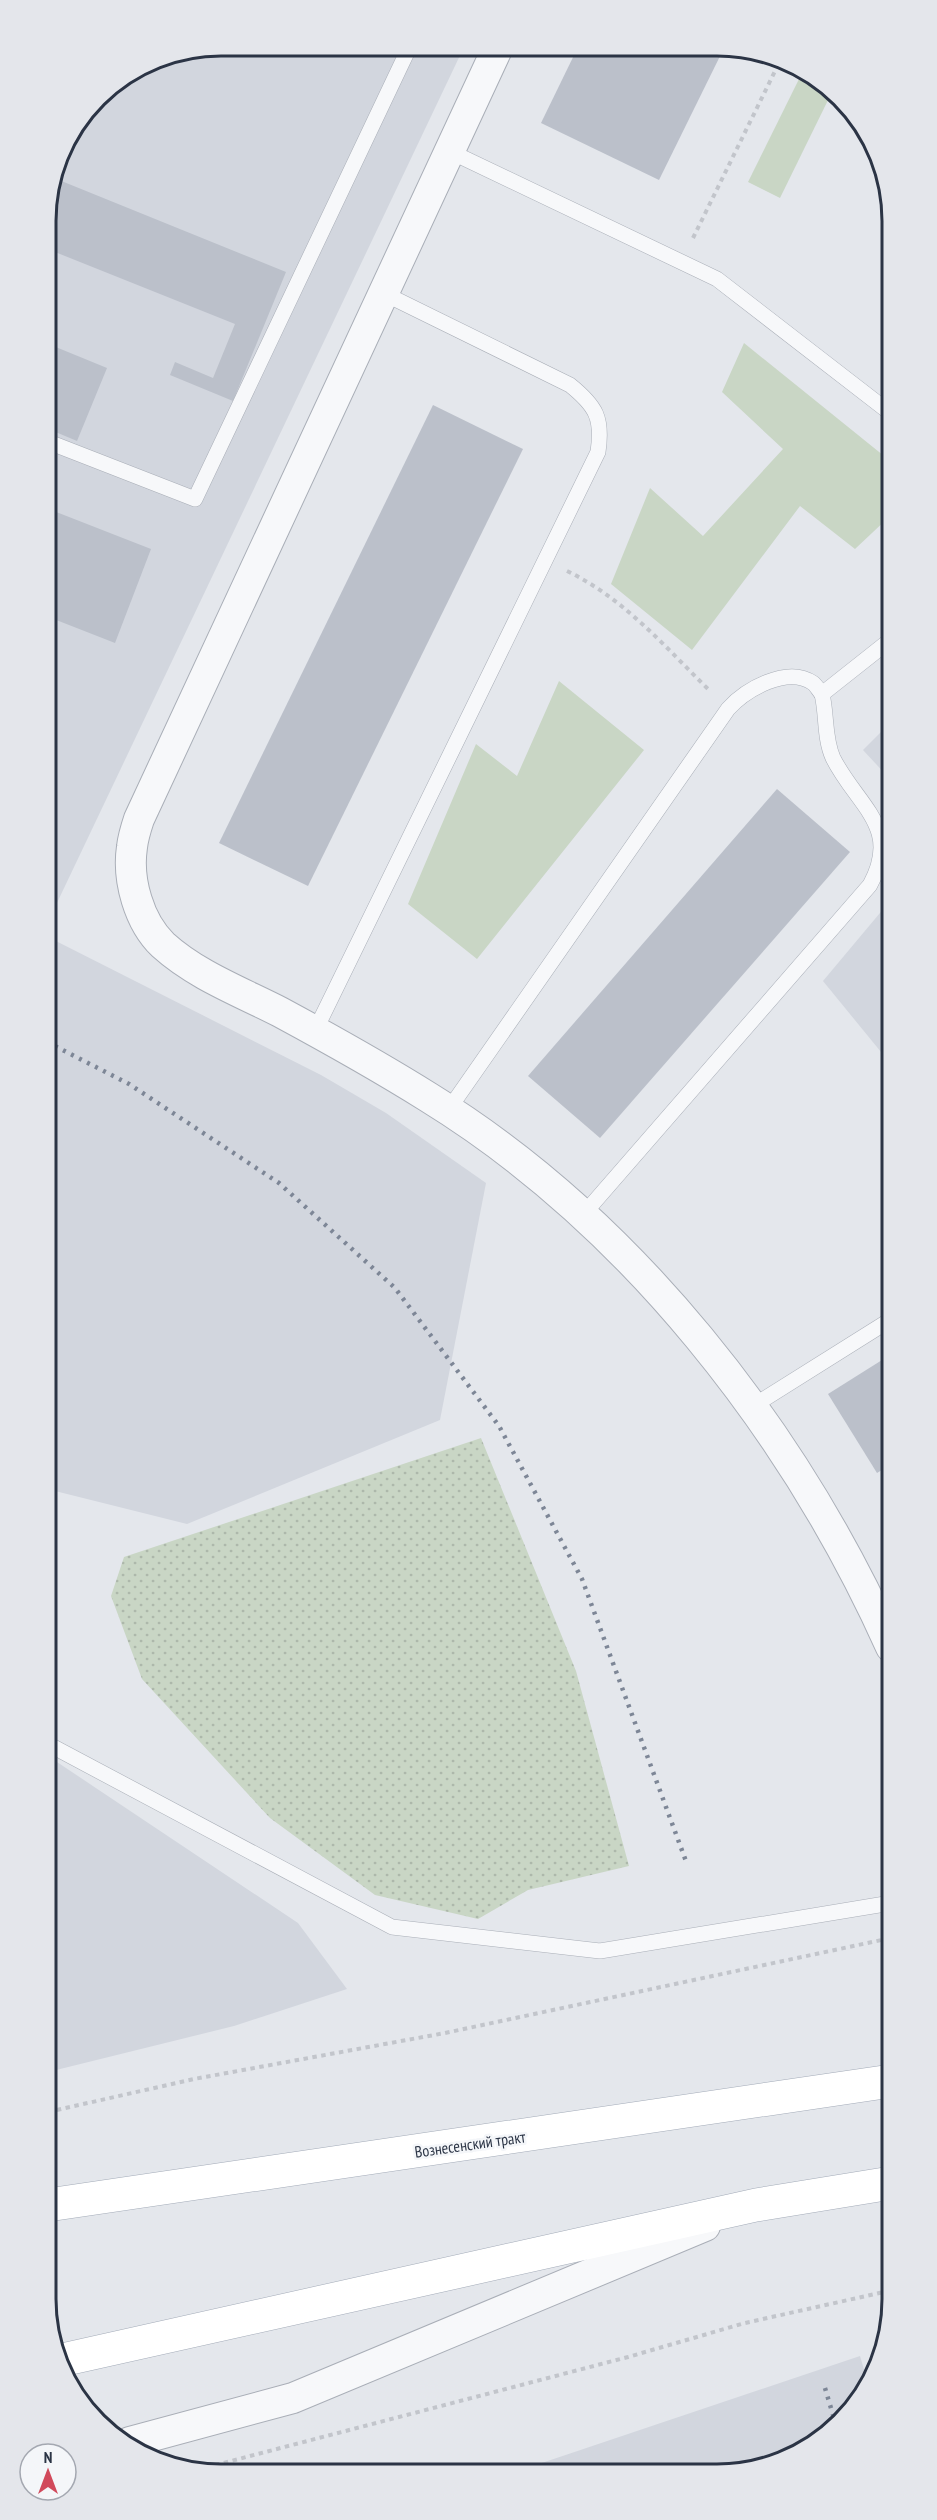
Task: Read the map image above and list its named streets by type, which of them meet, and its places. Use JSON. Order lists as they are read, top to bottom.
{
  "streets": {
    "main road": ["Вознесенский тракт"]
  },
  "north": "top"
}
